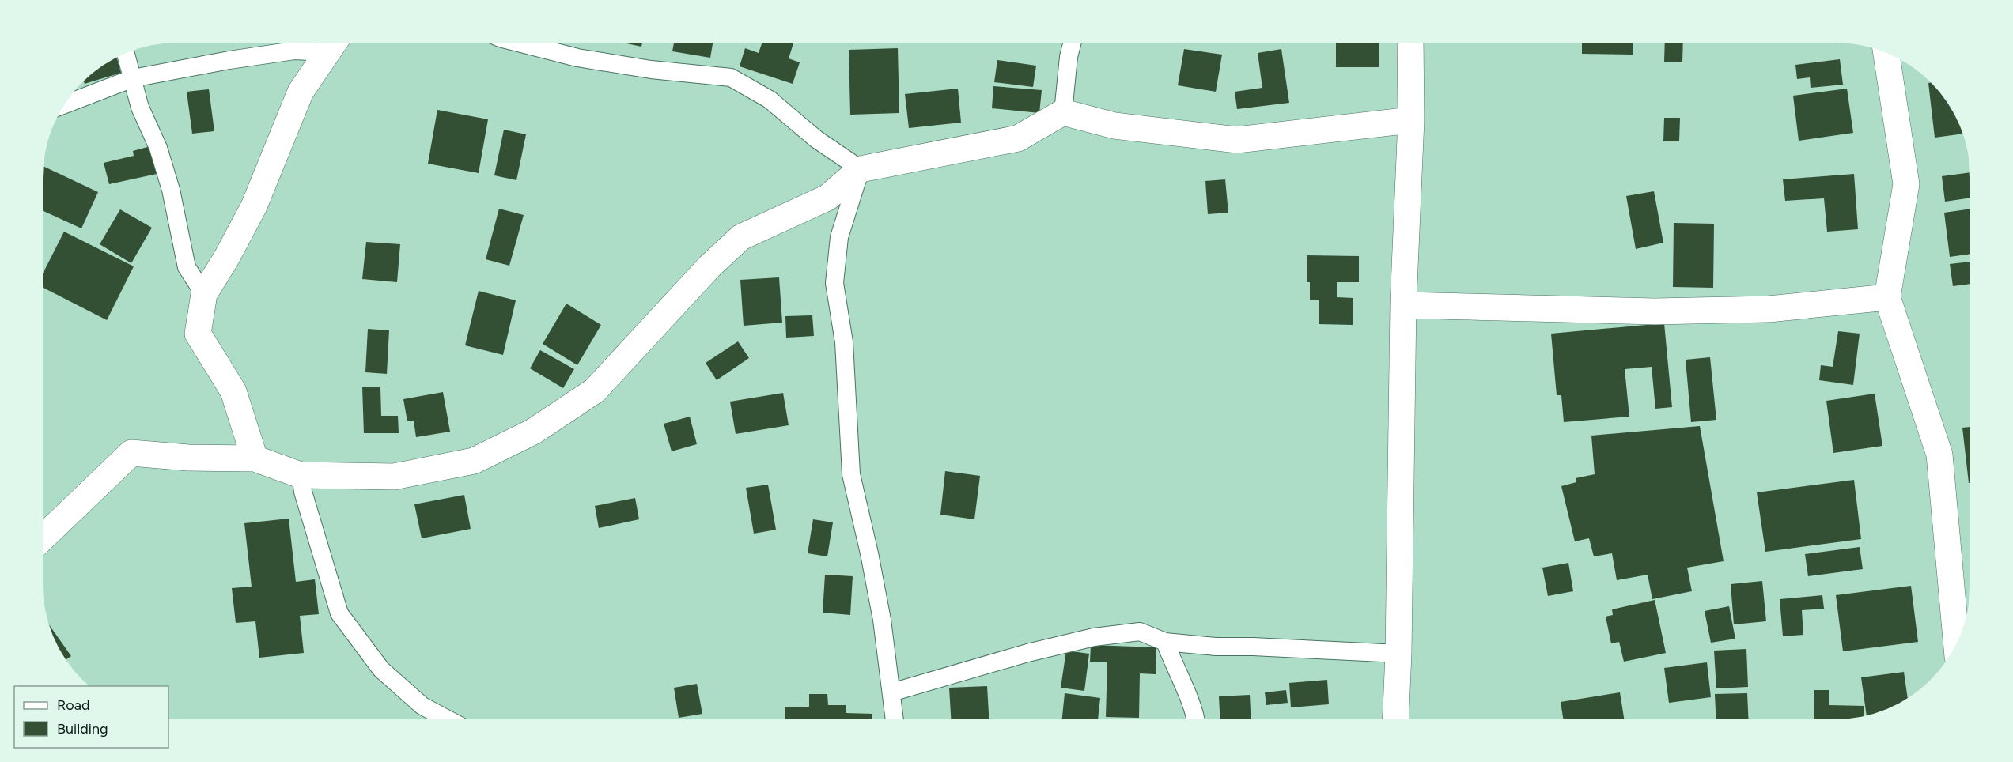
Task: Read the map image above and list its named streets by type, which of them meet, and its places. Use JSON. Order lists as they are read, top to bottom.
{
  "legend": ["Road", "Building"]
}
